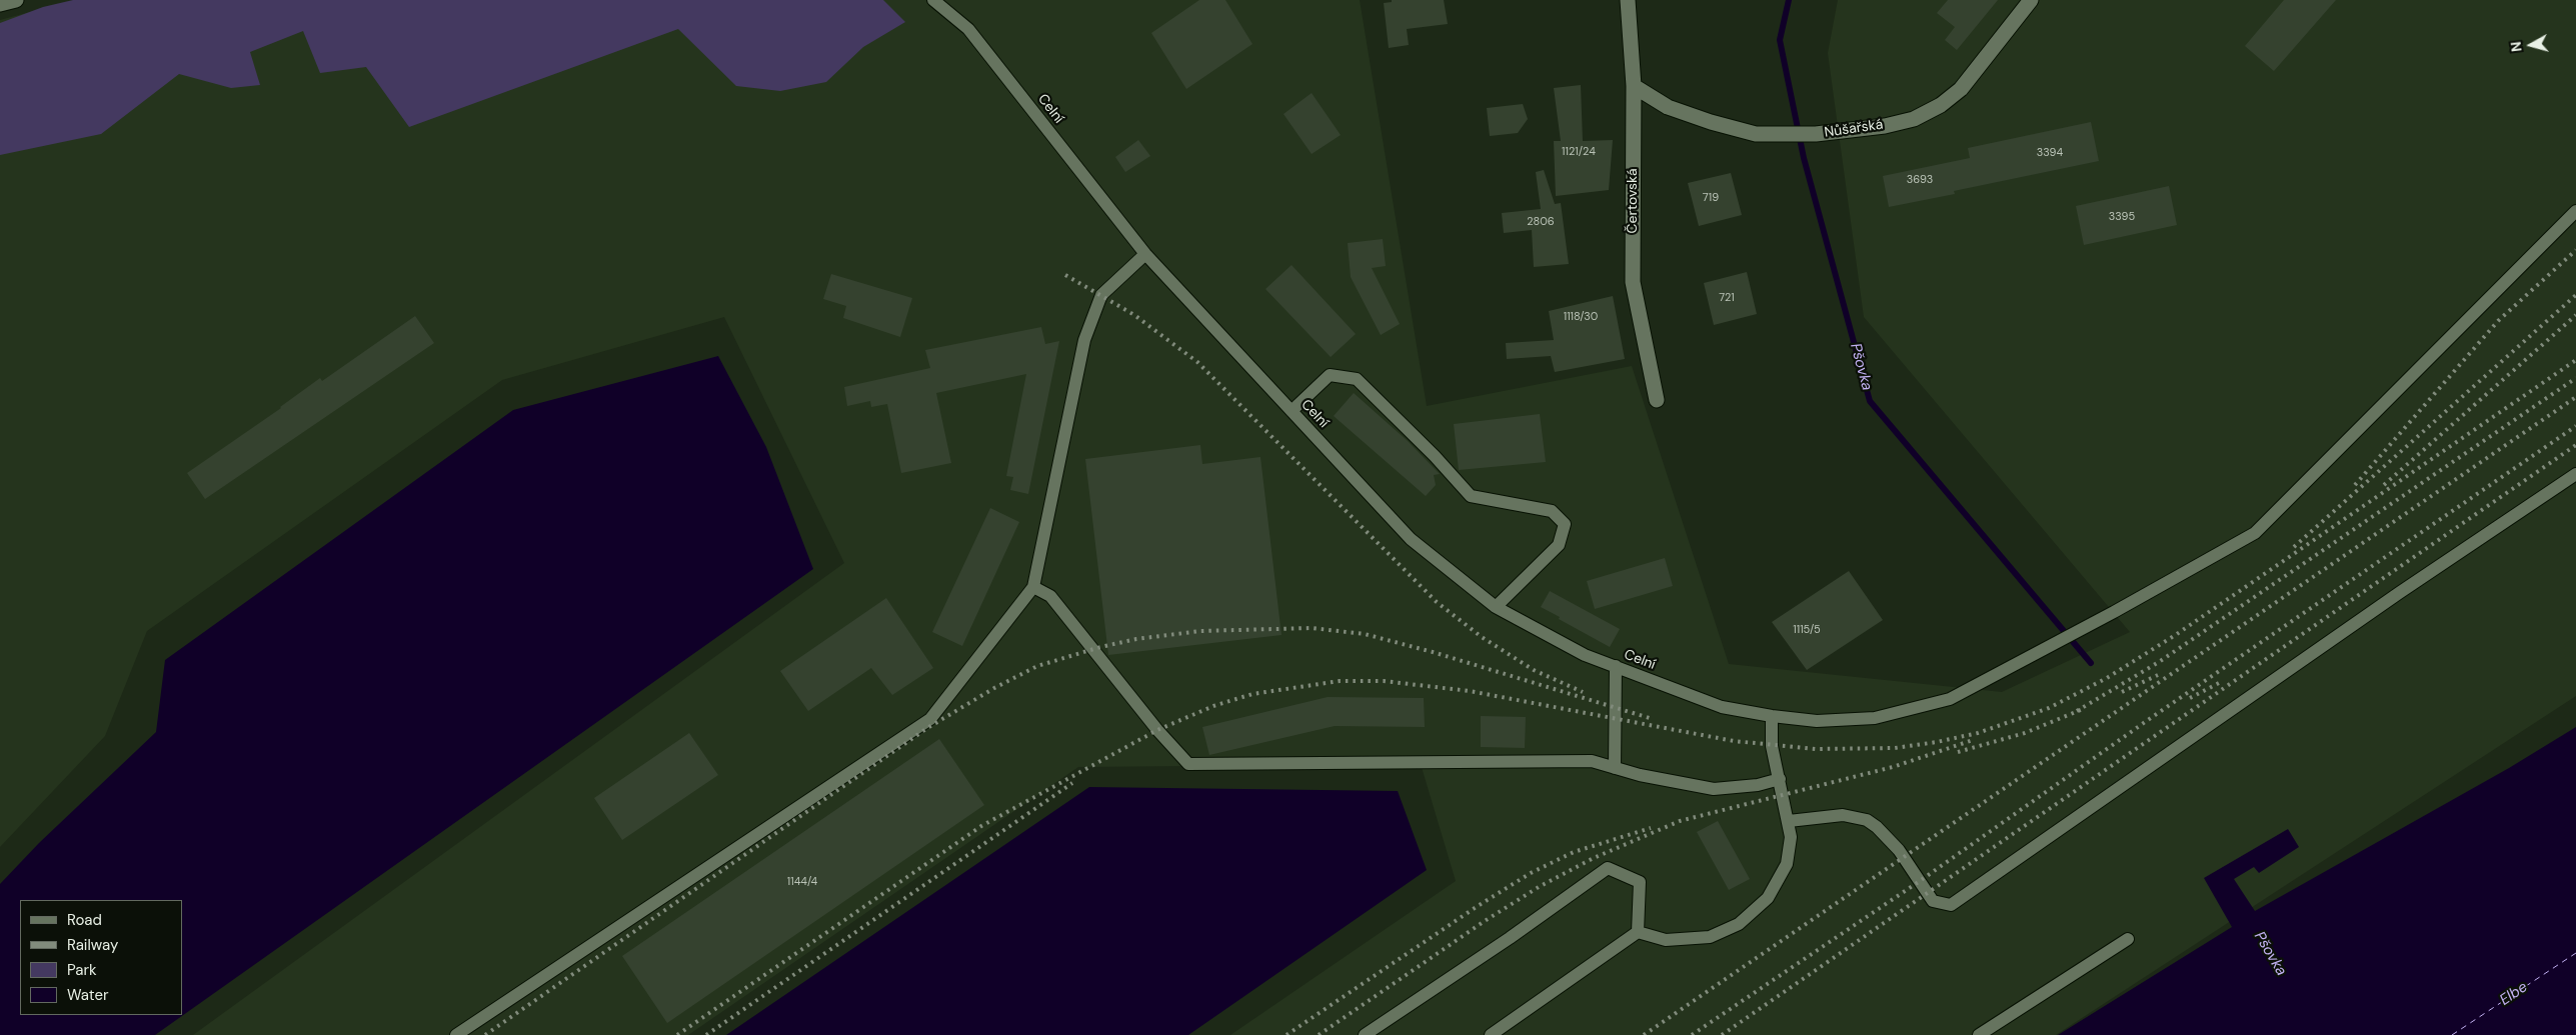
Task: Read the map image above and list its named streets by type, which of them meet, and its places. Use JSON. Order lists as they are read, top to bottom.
{
  "streets": {
    "street": ["Nůšařská", "Čertovská"],
    "lane": ["Celní"]
  },
  "crossings": [
    ["Nůšařská", "Čertovská"]
  ],
  "water": ["Pšovka", "Elbe"],
  "house_numbers": [
    "1121/24",
    "3394",
    "3693",
    "719",
    "3395",
    "2806",
    "721",
    "1118/30",
    "1115/5",
    "1144/4"
  ],
  "legend": [
    "Road",
    "Railway",
    "Park",
    "Water"
  ],
  "north": "left"
}
